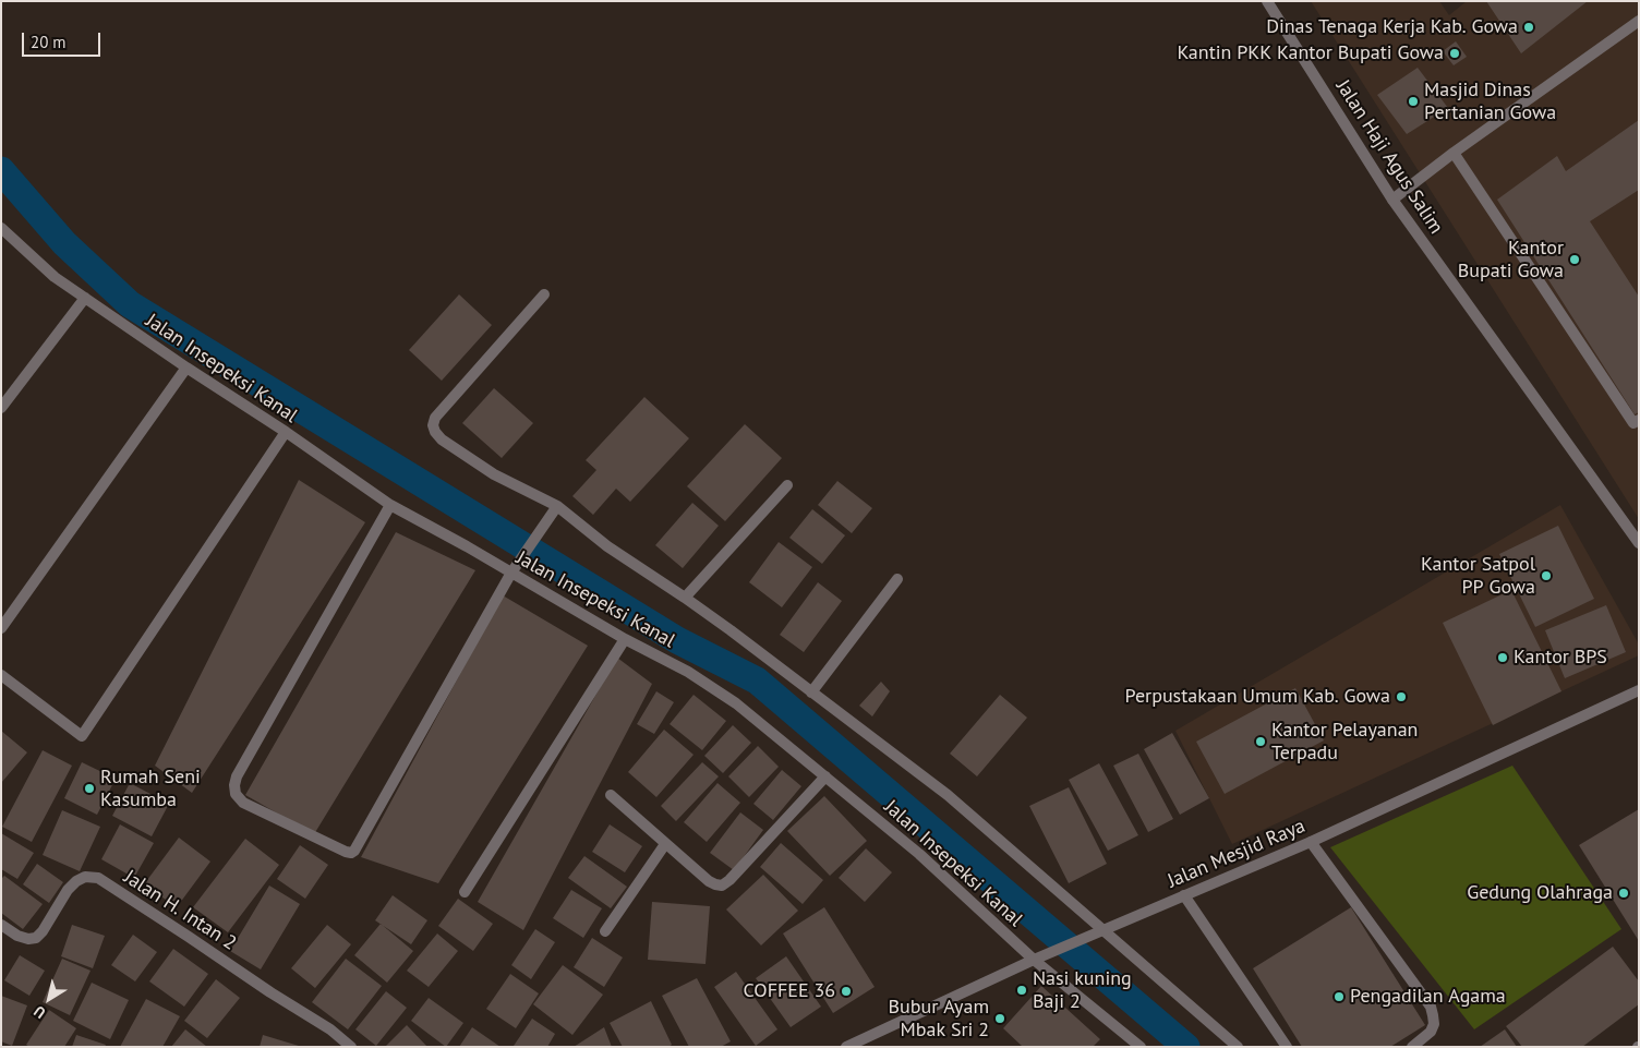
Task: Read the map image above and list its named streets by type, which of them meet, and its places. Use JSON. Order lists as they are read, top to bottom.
{
  "streets": {
    "street": [
      "Jalan Haji Agus Salim",
      "Jalan Insepeksi Kanal",
      "Jalan Mesjid Raya",
      "Jalan H. Intan 2"
    ]
  },
  "crossings": [
    ["Jalan Insepeksi Kanal", "Jalan Mesjid Raya"]
  ],
  "places": [
    "Dinas Tenaga Kerja Kab. Gowa",
    "Kantin PKK Kantor Bupati Gowa",
    "Masjid Dinas Pertanian Gowa",
    "Kantor Bupati Gowa",
    "Kantor Satpol PP Gowa",
    "Kantor BPS",
    "Perpustakaan Umum Kab. Gowa",
    "Kantor Pelayanan Terpadu",
    "Rumah Seni Kasumba",
    "Gedung Olahraga",
    "Nasi kuning Baji 2",
    "COFFEE 36",
    "Pengadilan Agama",
    "Bubur Ayam Mbak Sri 2"
  ],
  "scale_bar": "20 m",
  "north": "bottom left"
}
